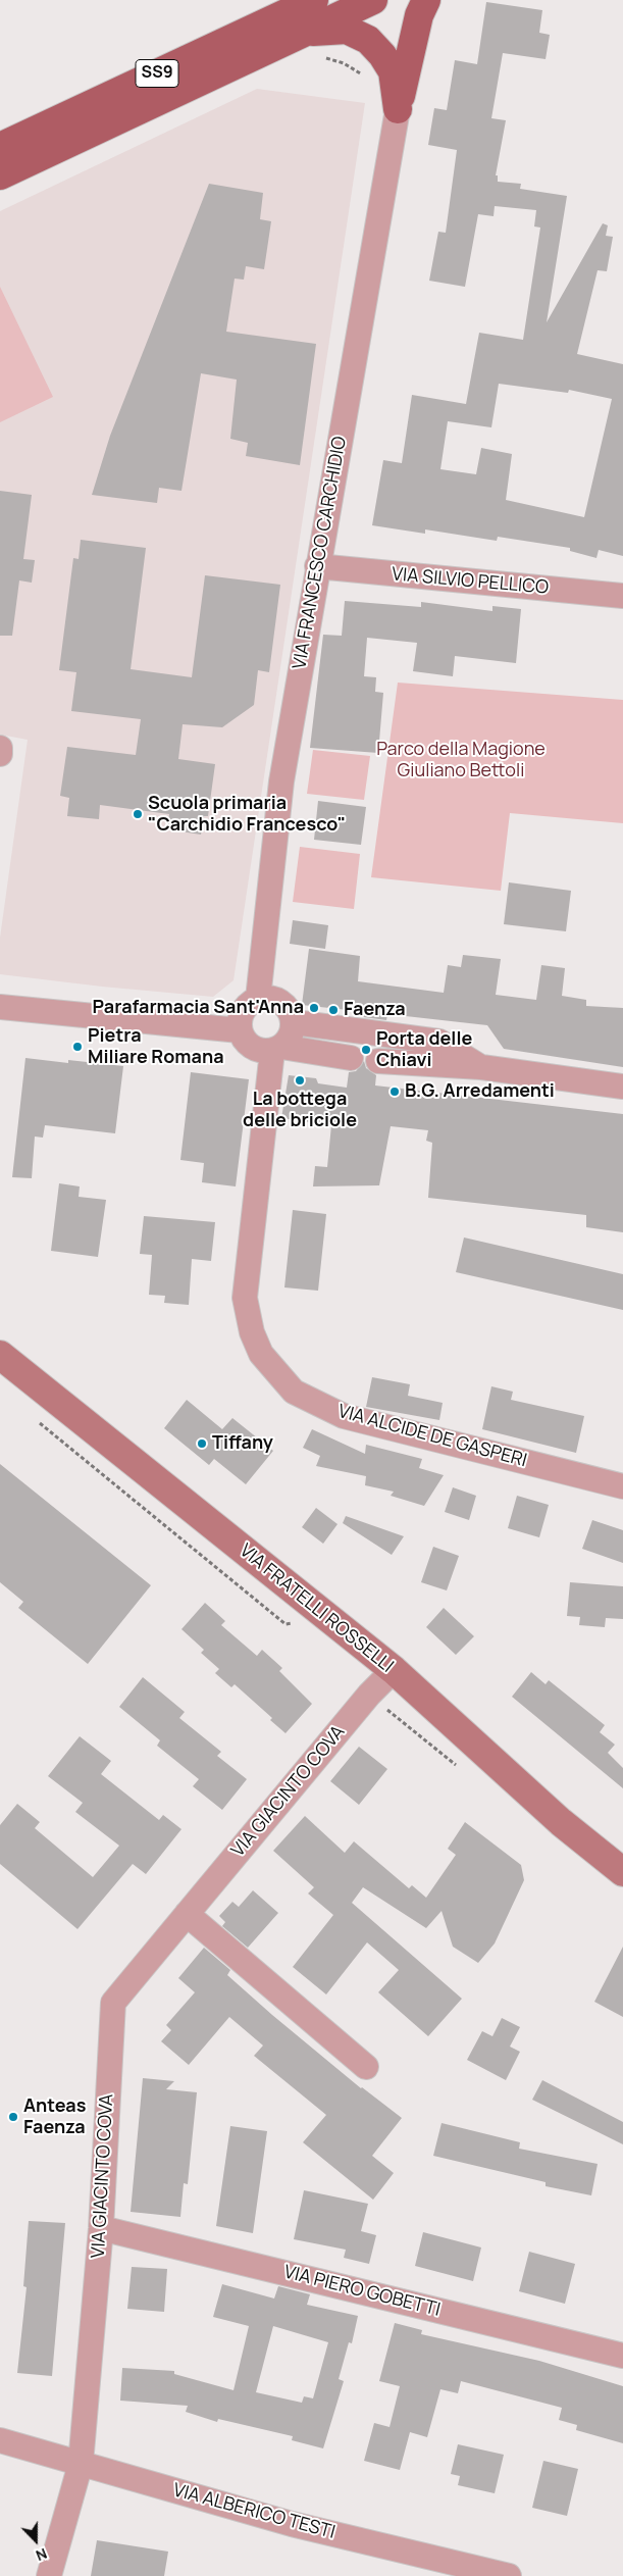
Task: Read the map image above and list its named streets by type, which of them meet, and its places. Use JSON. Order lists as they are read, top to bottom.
{
  "streets": {
    "main road": ["SS9", "VIA FRATELLI ROSSELLI"],
    "street": [
      "VIA FRANCESCO CARCHIDIO",
      "VIA SILVIO PELLICO",
      "VIA ALCIDE DE GASPERI",
      "VIA GIACINTO COVA",
      "VIA PIERO GOBETTI",
      "VIA ALBERICO TESTI"
    ]
  },
  "crossings": [
    ["VIA FRANCESCO CARCHIDIO", "VIA SILVIO PELLICO"],
    ["VIA FRANCESCO CARCHIDIO", "VIA ALCIDE DE GASPERI"],
    ["VIA FRATELLI ROSSELLI", "VIA GIACINTO COVA"],
    ["VIA GIACINTO COVA", "VIA PIERO GOBETTI"],
    ["VIA GIACINTO COVA", "VIA ALBERICO TESTI"]
  ],
  "parks": ["Parco della Magione Giuliano Bettoli"],
  "places": [
    "Scuola primaria \"Carchidio Francesco\"",
    "Parafarmacia Sant'Anna",
    "Faenza",
    "Pietra Miliare Romana",
    "Porta delle Chiavi",
    "La bottega delle briciole",
    "B.G. Arredamenti",
    "Tiffany",
    "Anteas Faenza"
  ],
  "north": "bottom"
}
